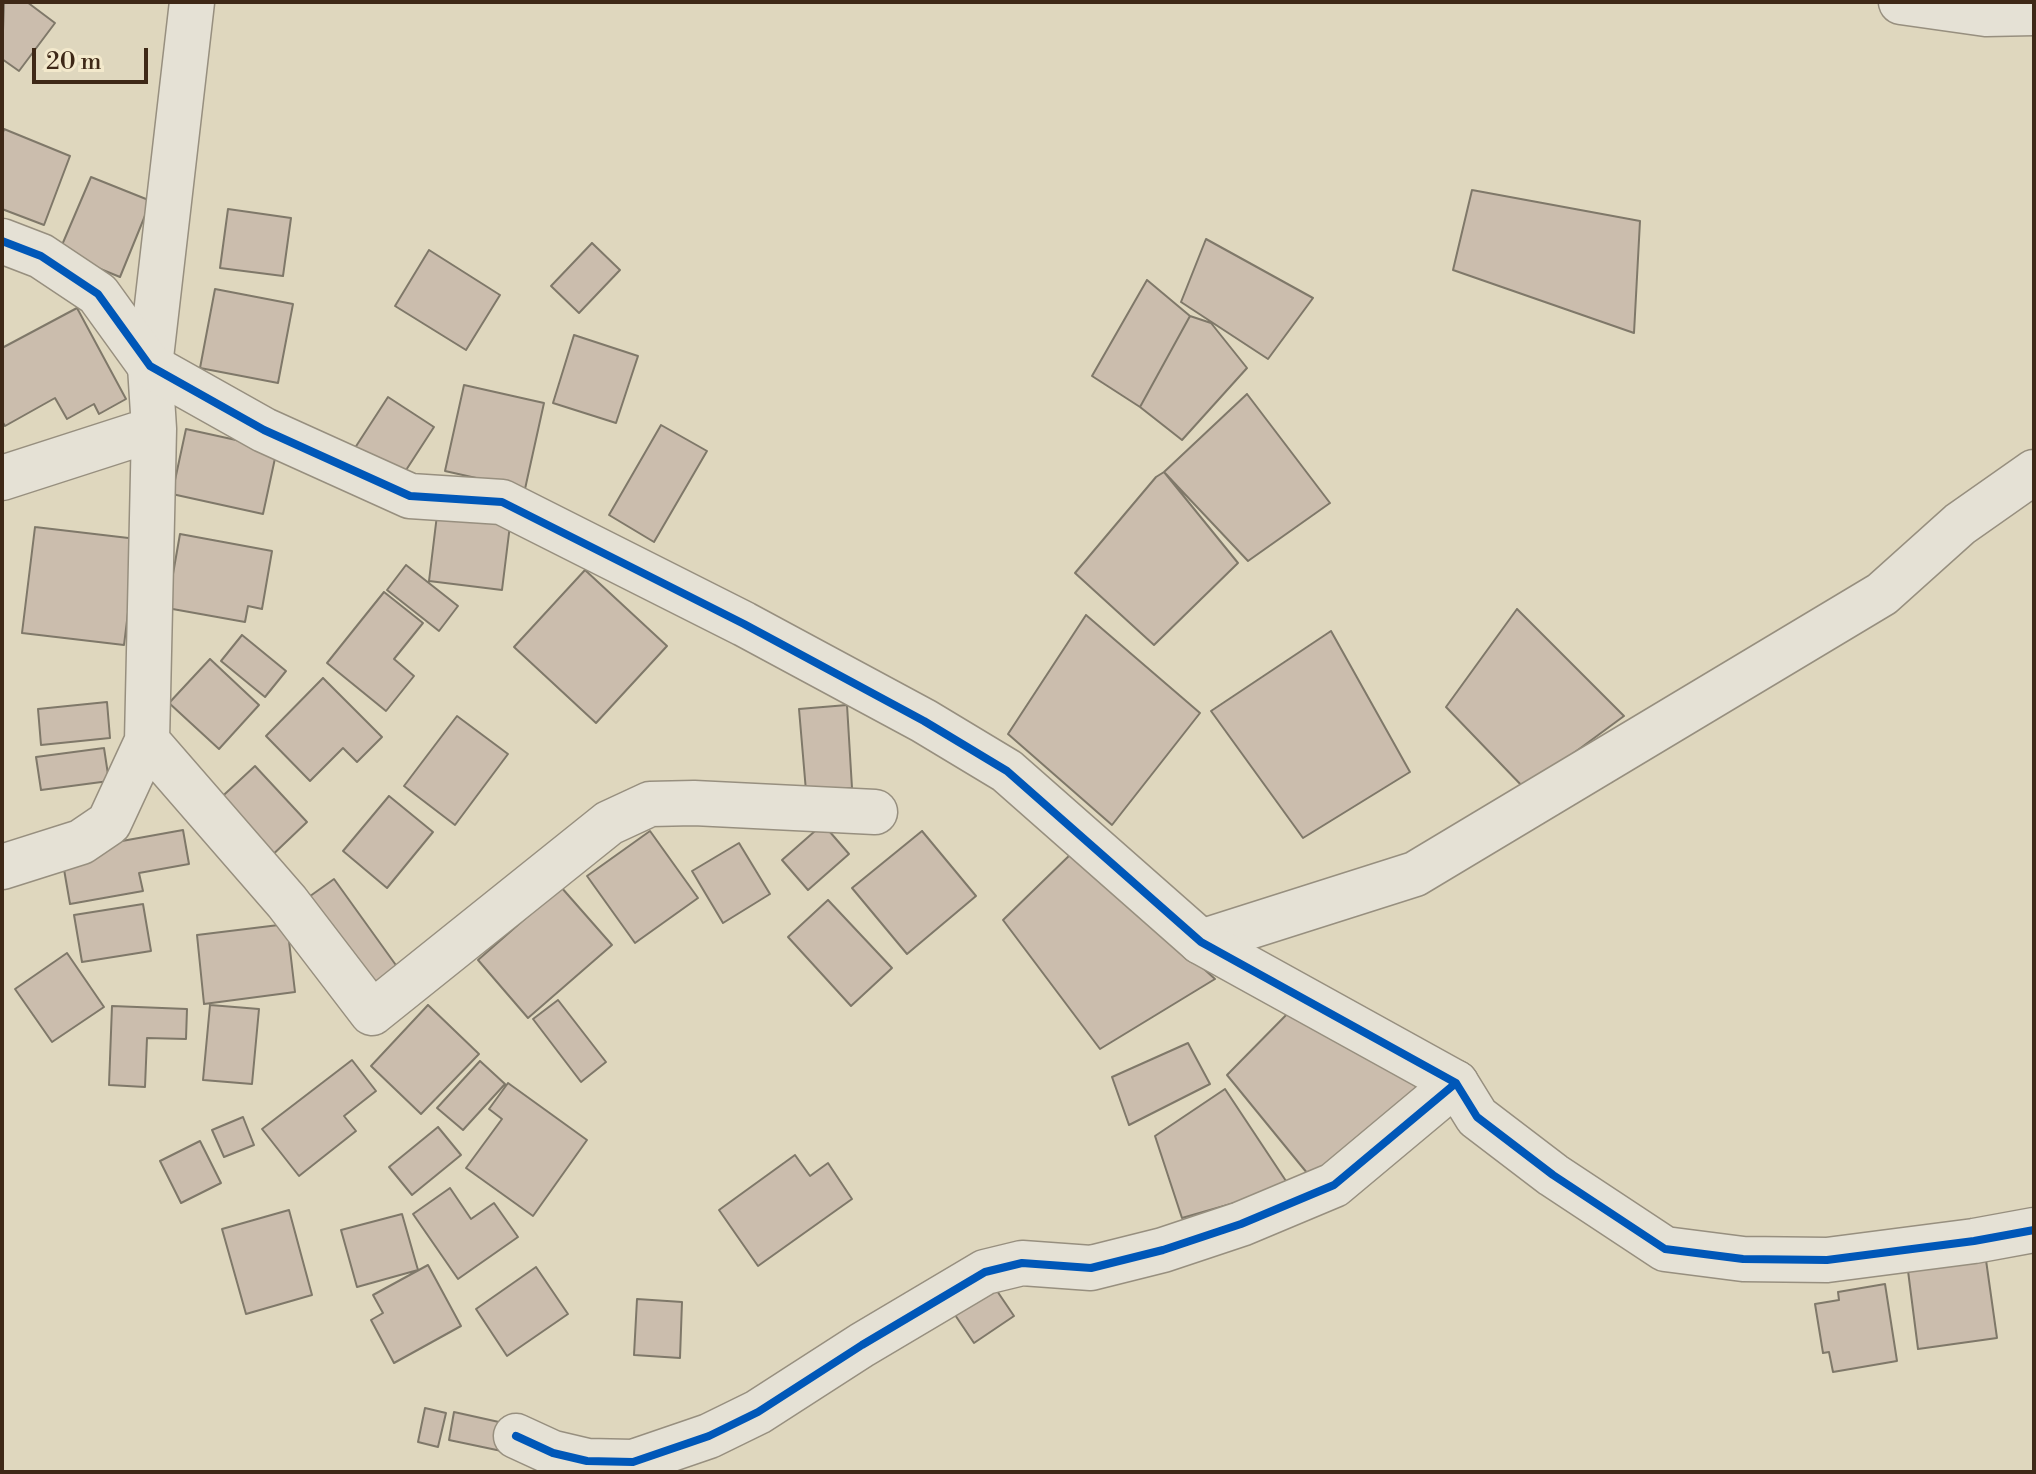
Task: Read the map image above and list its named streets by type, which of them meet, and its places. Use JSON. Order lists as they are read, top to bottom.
{
  "scale_bar": "20 m"
}
